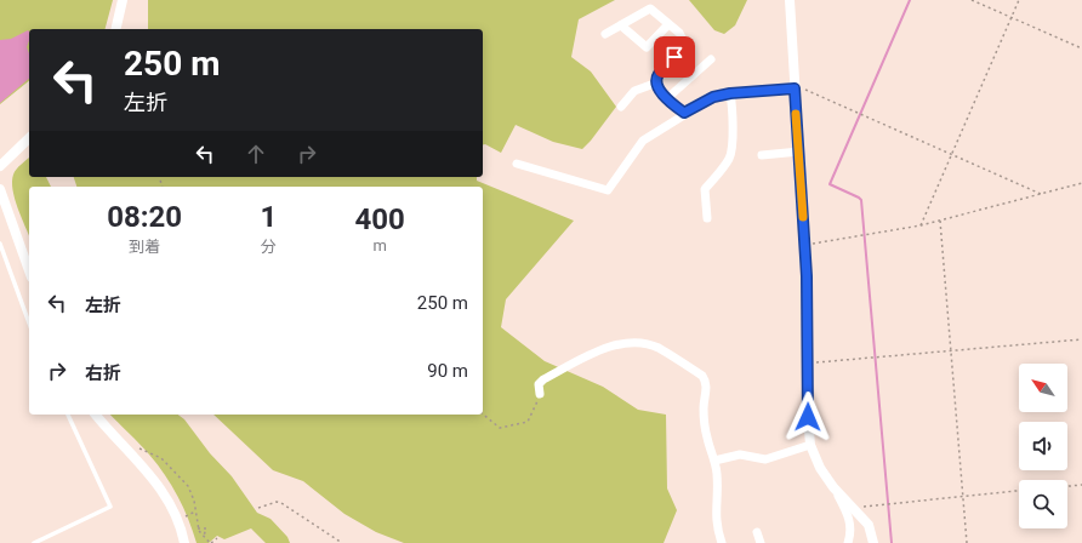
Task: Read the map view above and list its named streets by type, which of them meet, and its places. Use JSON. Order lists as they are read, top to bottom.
{
  "north": "top left",
  "page": {
    "turn": ["250 m", "左折"],
    "eta": [
      "08:20",
      "到着",
      "1",
      "分",
      "400",
      "m"
    ],
    "list": [
      {
        "name": "左折",
        "value": "250 m"
      },
      {
        "name": "右折",
        "value": "90 m"
      }
    ]
  }
}
